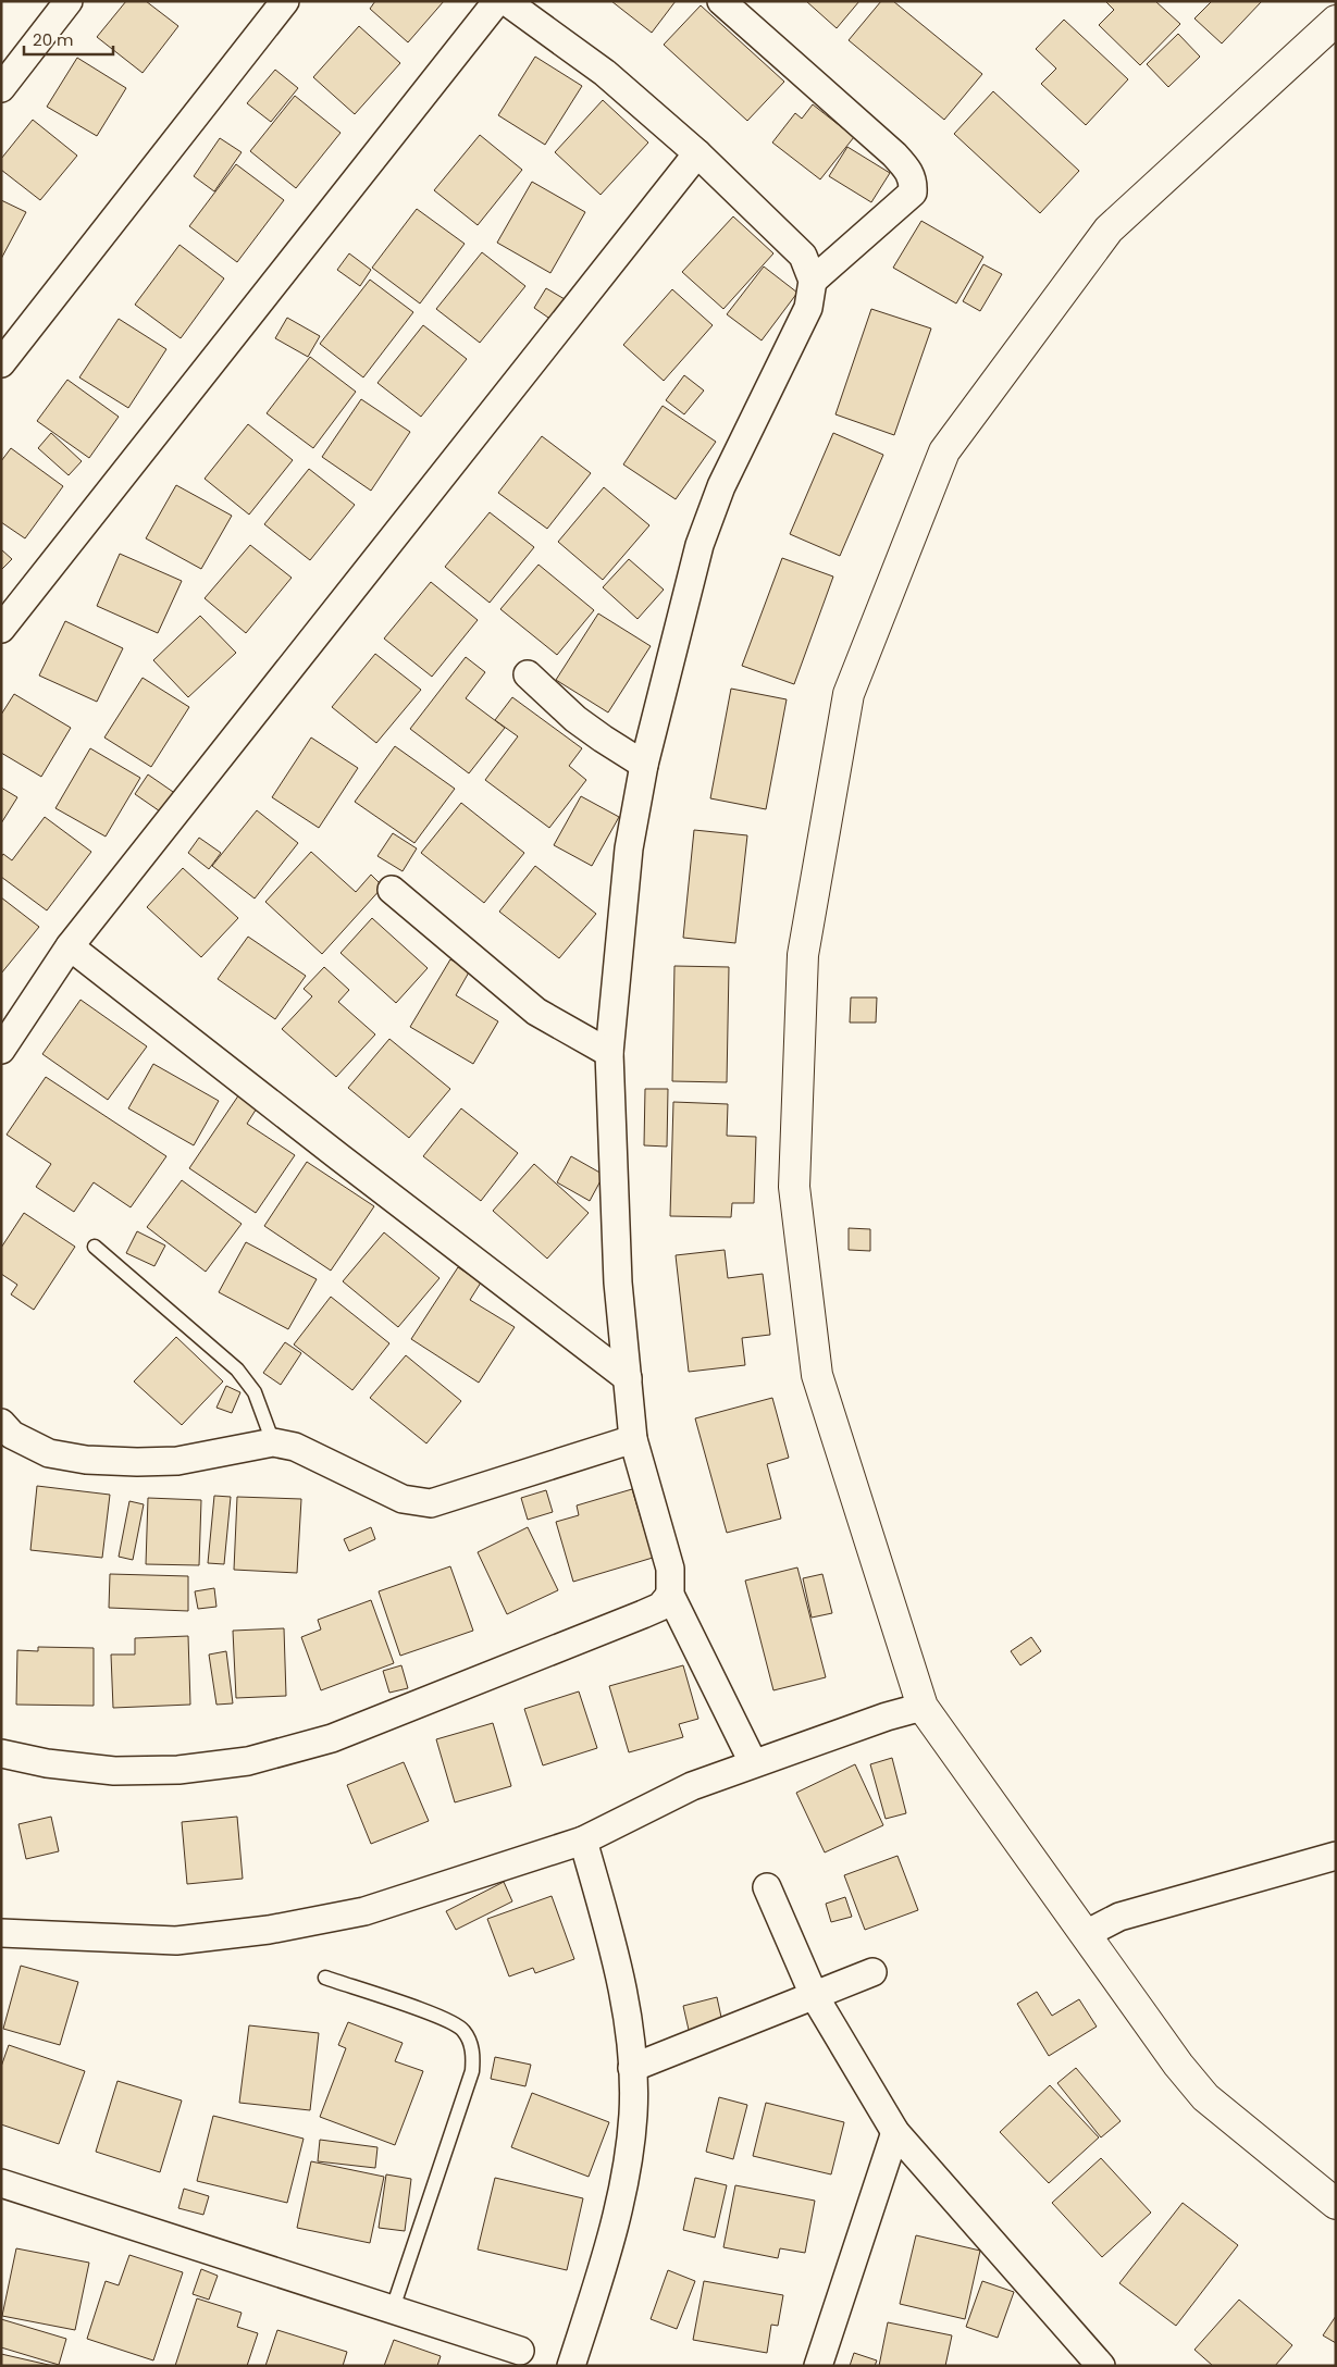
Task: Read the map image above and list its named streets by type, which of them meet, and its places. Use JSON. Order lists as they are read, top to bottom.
{
  "scale_bar": "20 m"
}
